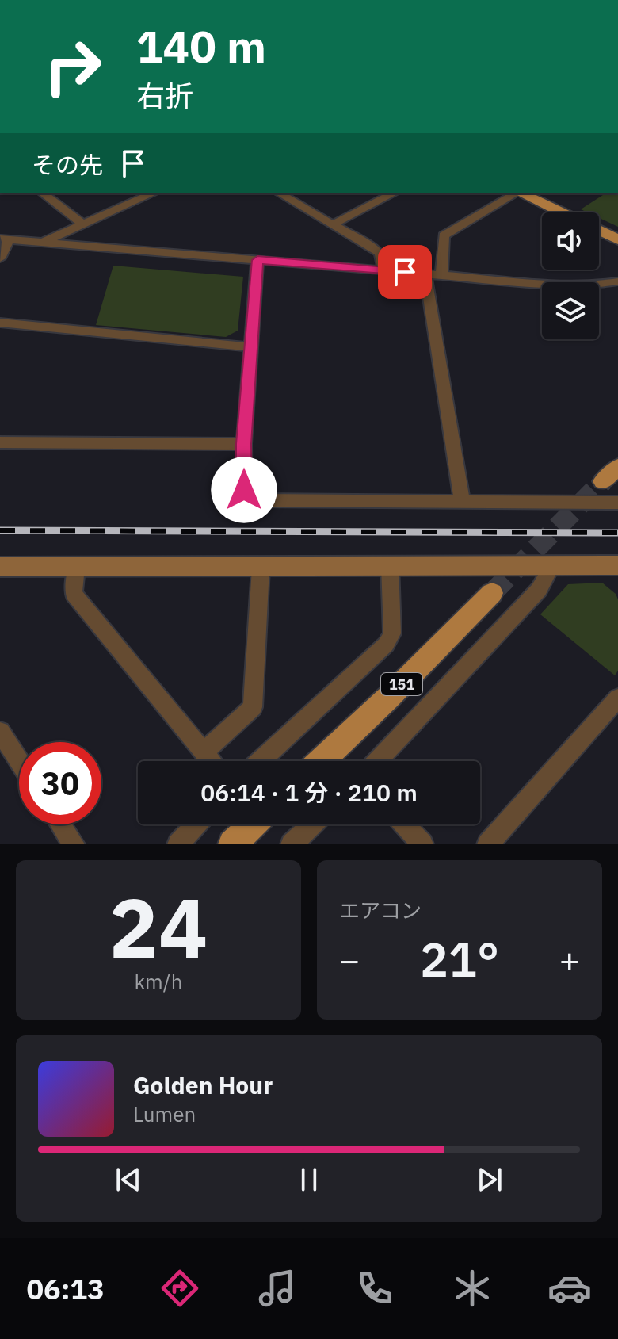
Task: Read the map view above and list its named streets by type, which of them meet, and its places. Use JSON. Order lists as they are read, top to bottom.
{
  "streets": {
    "main road": ["151"]
  },
  "page": {
    "turn": ["140 m", "右折"],
    "then": "その先",
    "limit": "30",
    "trip": "06:14 · 1 分 · 210 m",
    "tile": [
      ["24", "km/h"],
      "エアコン"
    ],
    "heat": ["−", "21°", "+"],
    "song": ["Golden Hour", "Lumen"],
    "tabs": "06:13"
  }
}
